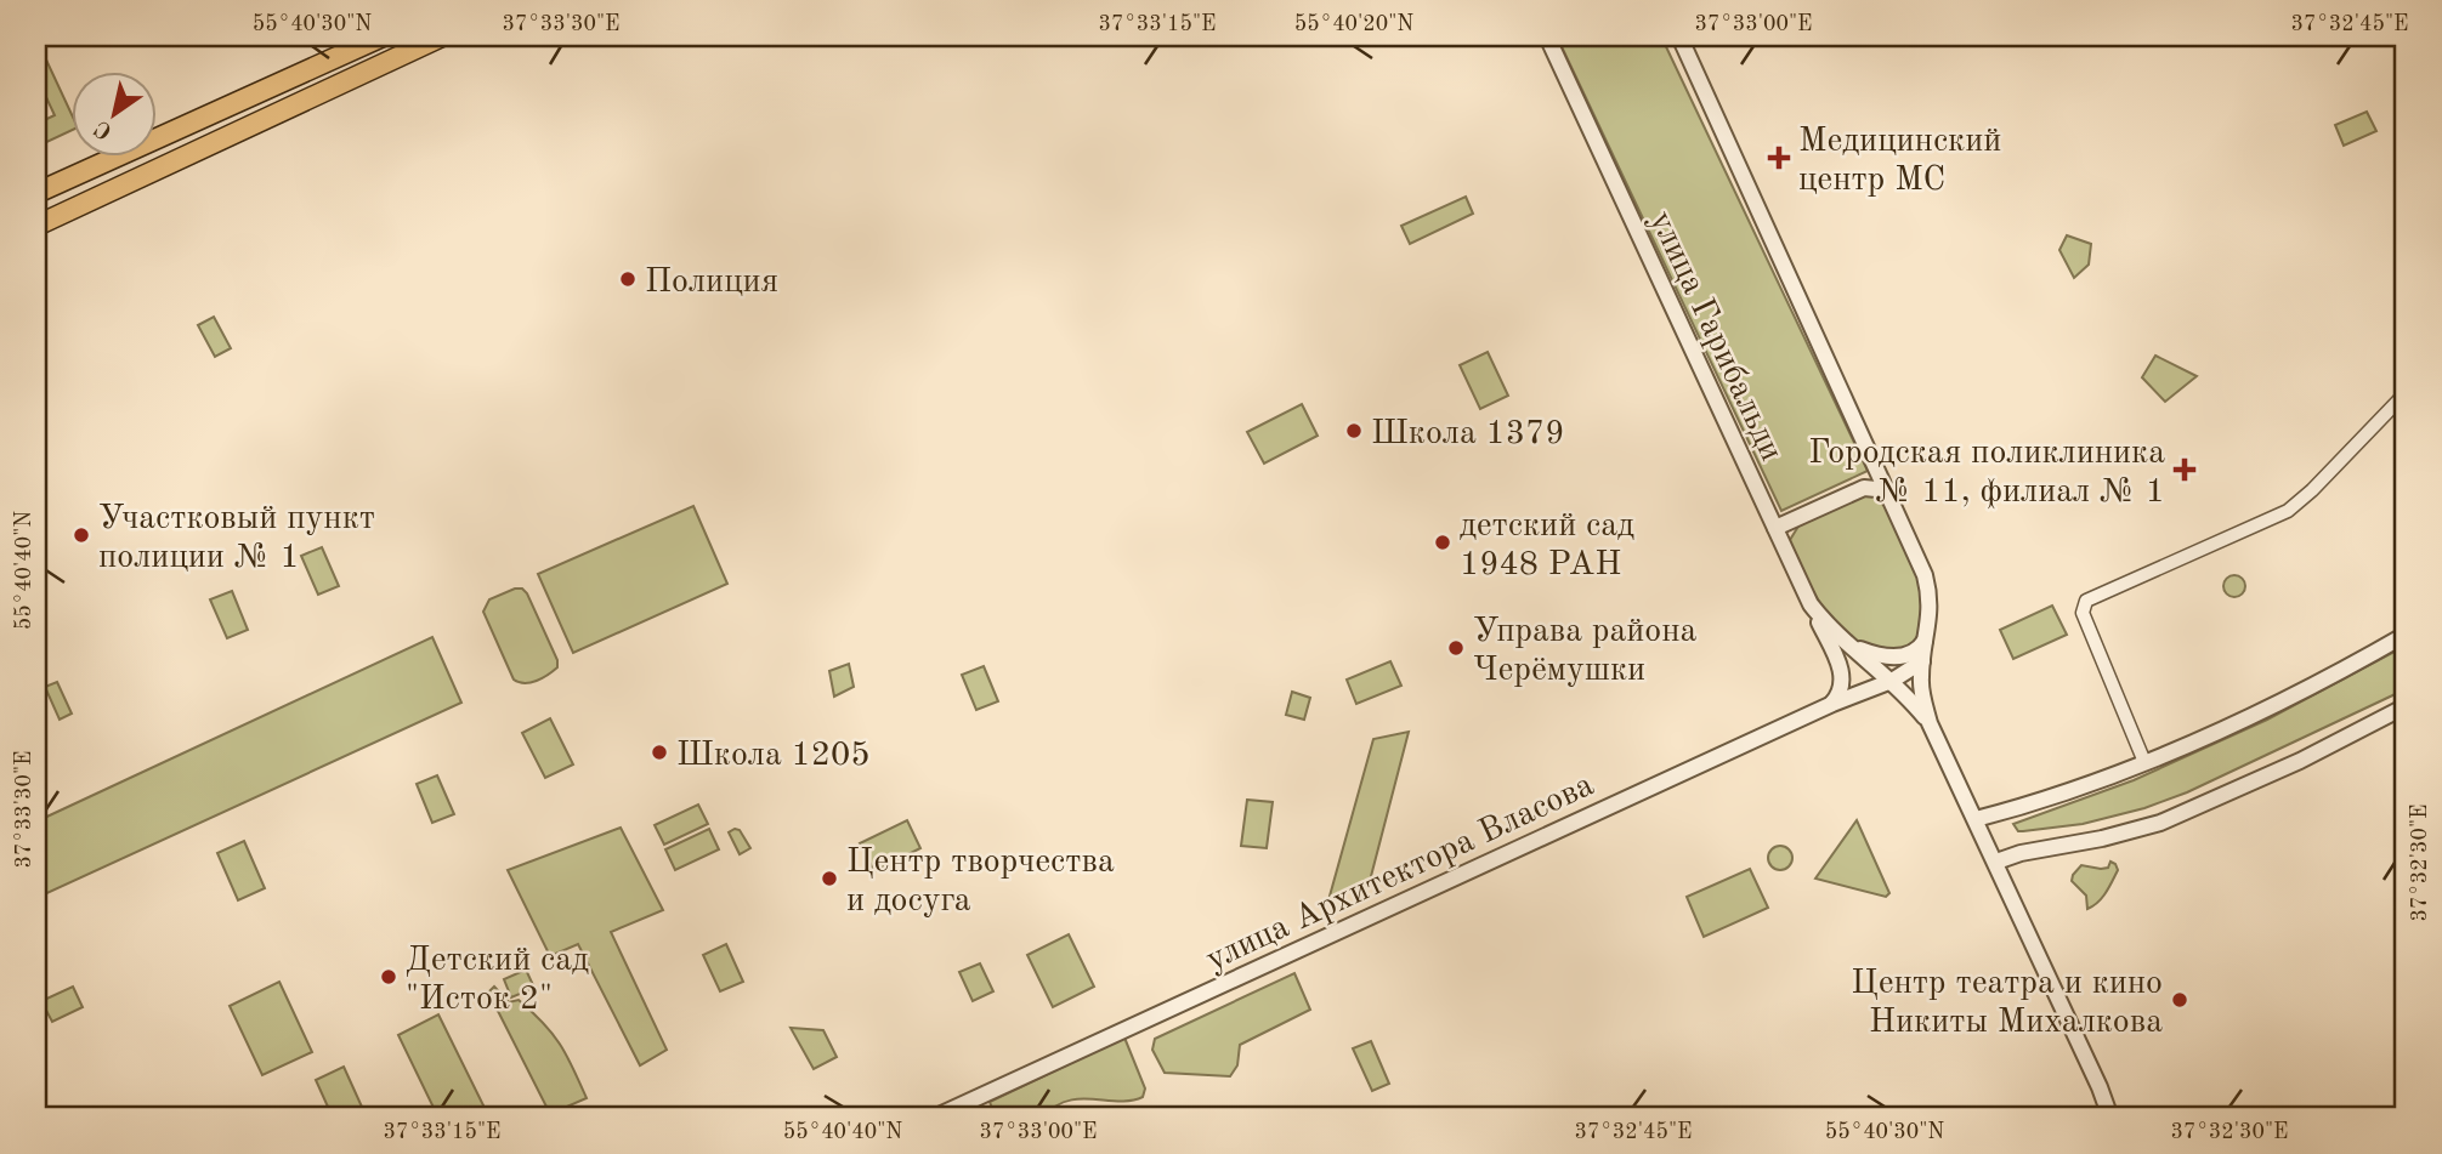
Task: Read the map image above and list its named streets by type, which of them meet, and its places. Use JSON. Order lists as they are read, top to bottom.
{
  "streets": {
    "street": ["улица Гарибальди", "улица Архитектора Власова"]
  },
  "crossings": [
    ["улица Гарибальди", "улица Архитектора Власова"]
  ],
  "places": {
    "health": ["Медицинский центр МС", "Городская поликлиника № 11, филиал № 1"],
    "other": [
      "Полиция",
      "Школа 1379",
      "Участковый пункт полиции № 1",
      "детский сад 1948 РАН",
      "Управа района Черёмушки",
      "Школа 1205",
      "Центр творчества и досуга",
      "Детский сад \"Исток 2\"",
      "Центр театра и кино Никиты Михалкова"
    ]
  },
  "north": "bottom left",
  "coordinates": [
    "55°40'30\"N",
    "37°33'30\"E",
    "37°33'15\"E",
    "55°40'20\"N",
    "37°33'00\"E",
    "37°32'45\"E",
    "55°40'40\"N",
    "37°32'30\"E"
  ]
}
